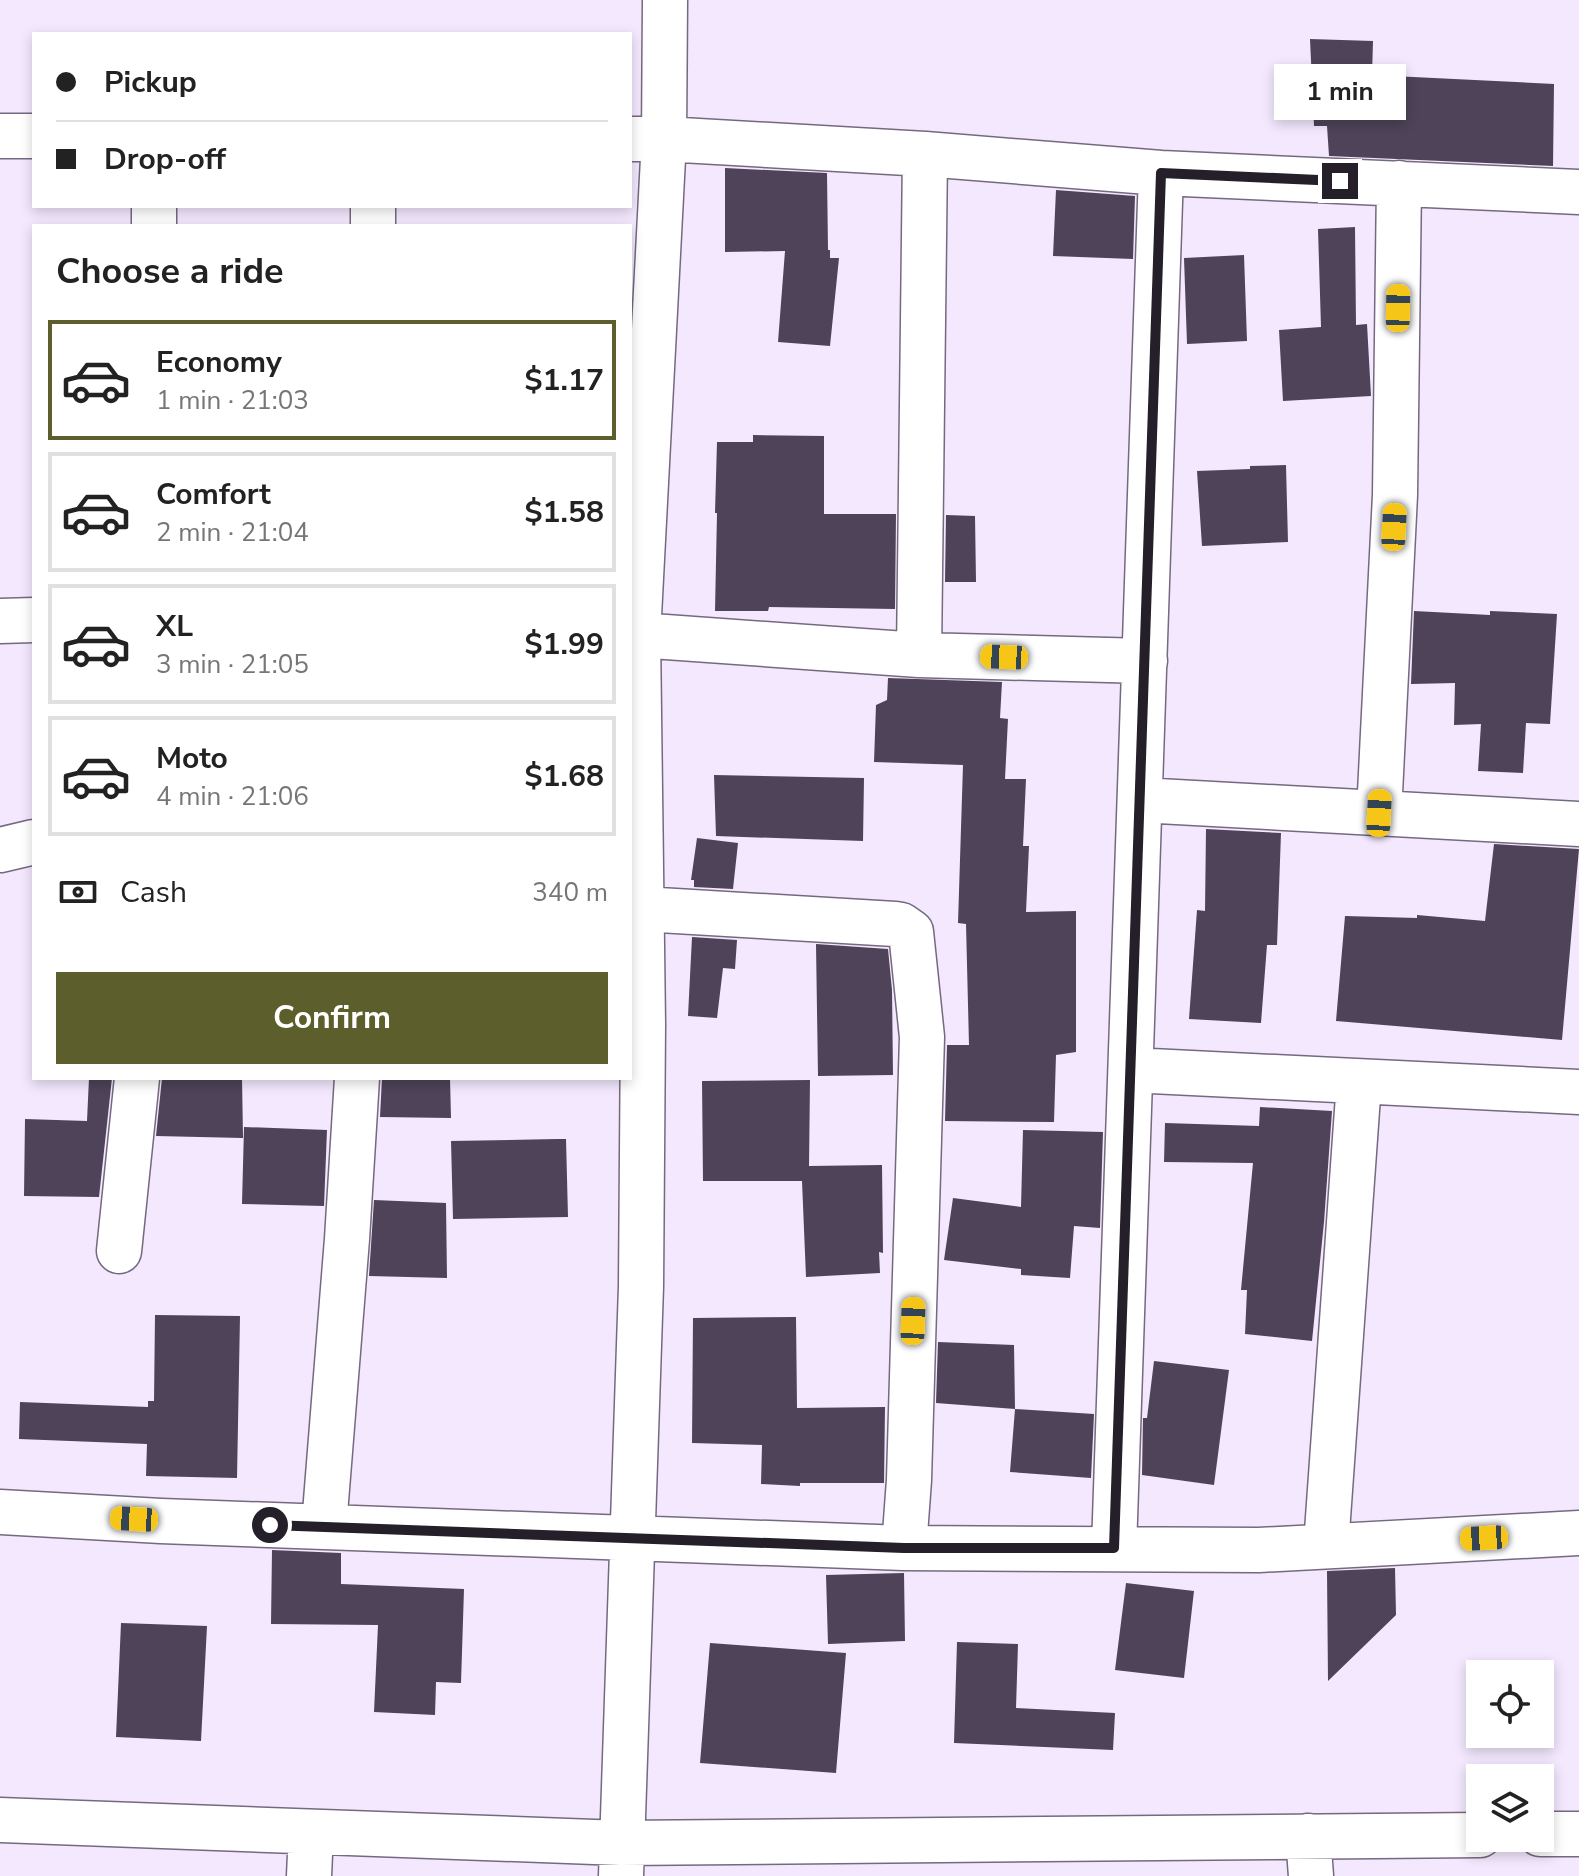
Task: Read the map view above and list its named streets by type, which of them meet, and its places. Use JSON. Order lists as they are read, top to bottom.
{
  "page": {
    "banner": ["Pickup", "Drop-off"],
    "bubble": "1 min",
    "heading": "Choose a ride",
    "list": [
      {
        "name": "Economy",
        "note": "1 min · 21:03",
        "value": "$1.17"
      },
      {
        "name": "Comfort",
        "note": "2 min · 21:04",
        "value": "$1.58"
      },
      {
        "name": "XL",
        "note": "3 min · 21:05",
        "value": "$1.99"
      },
      {
        "name": "Moto",
        "note": "4 min · 21:06",
        "value": "$1.68"
      }
    ],
    "pay": ["Cash", "340 m"],
    "buttons": "Confirm"
  }
}
